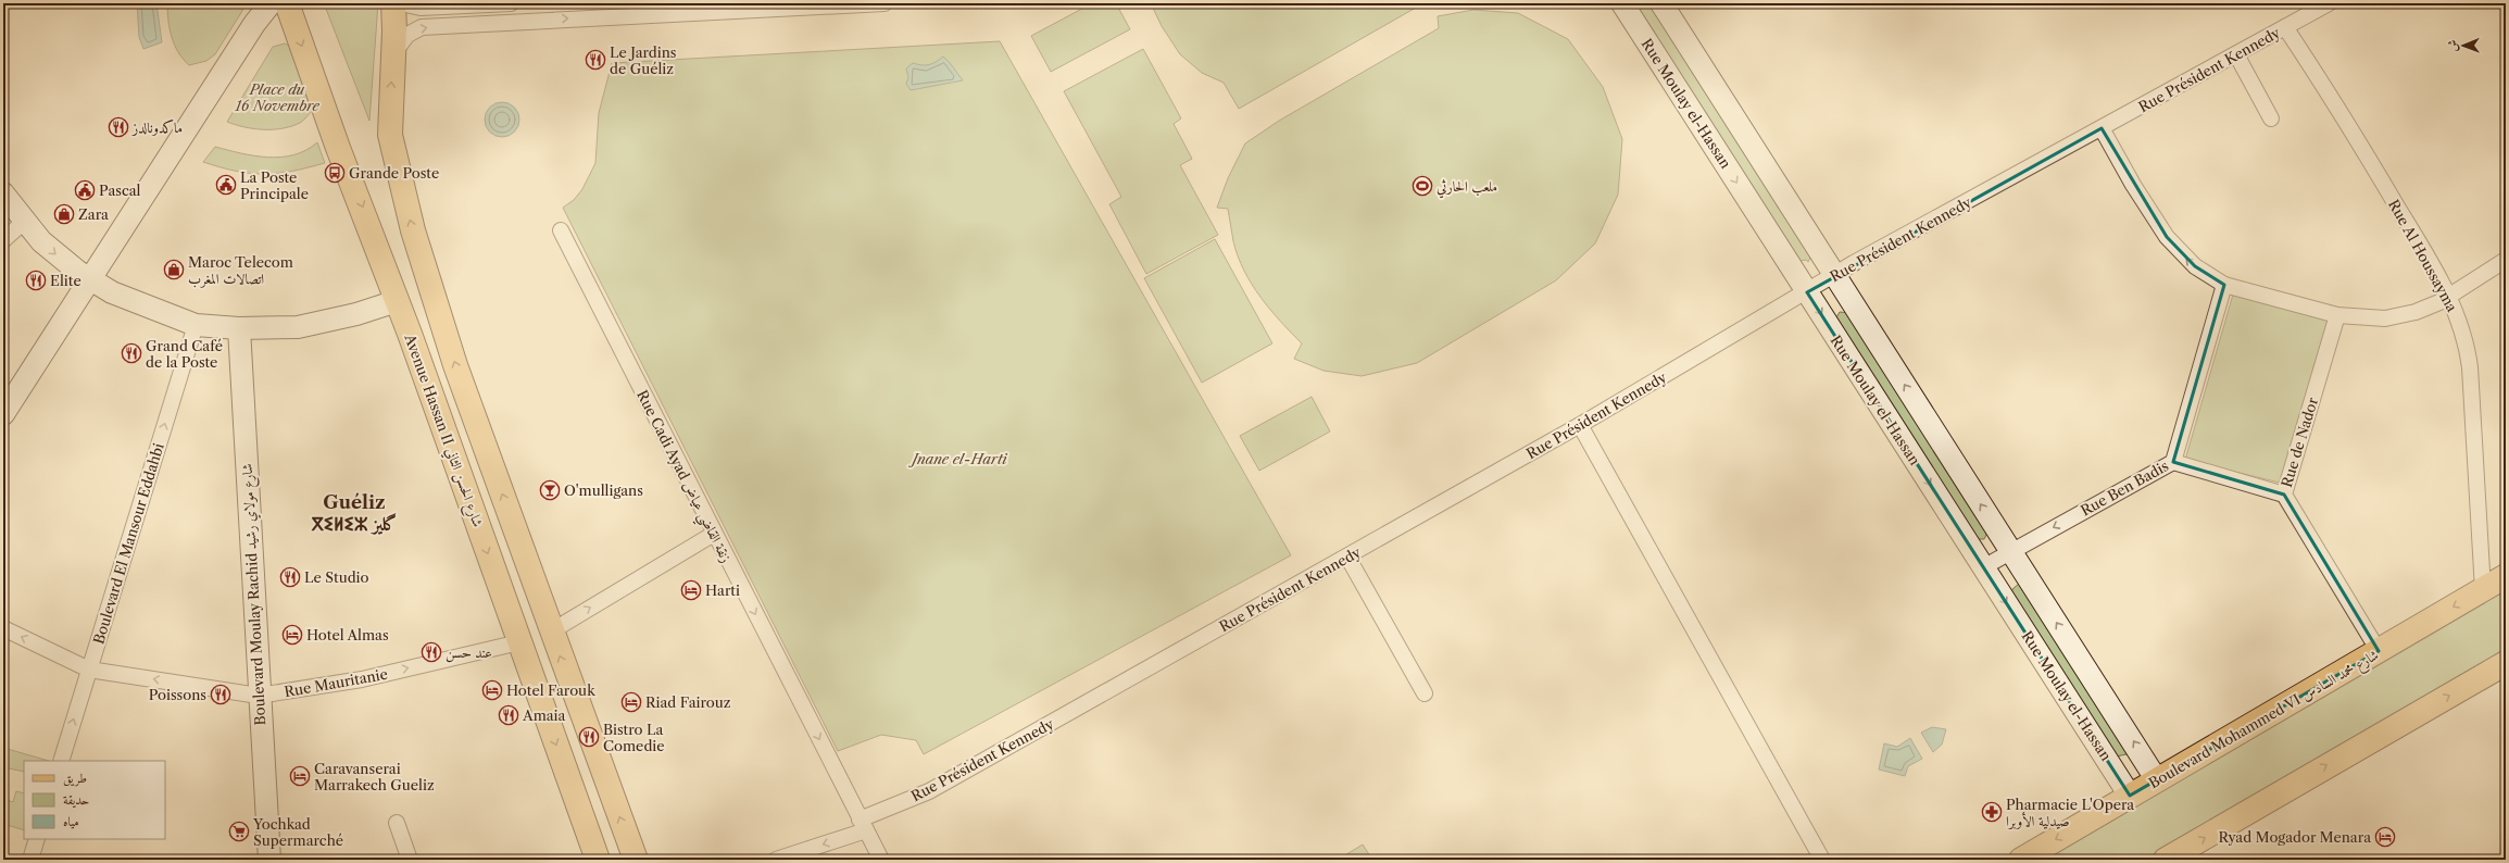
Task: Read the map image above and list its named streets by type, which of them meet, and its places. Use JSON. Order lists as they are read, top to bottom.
{
  "streets": {
    "main road": ["Avenue Hassan II شارع الحسن الثاني", "Boulevard Mohammed VI شارع محمد السادس"],
    "street": [
      "Rue Président Kennedy",
      "Rue Moulay el-Hassan",
      "Rue Al Houssayma",
      "Rue de Nador",
      "Rue Cadi Ayad زنقة القاضي عياض",
      "Rue Ben Badis",
      "Boulevard El Mansour Eddahbi",
      "Boulevard Moulay Rachid شارع مولاي رشيد",
      "Rue Mauritanie"
    ]
  },
  "crossings": [
    ["Rue Président Kennedy", "Rue Moulay el-Hassan"],
    ["Rue Président Kennedy", "Rue Al Houssayma"],
    ["Rue Président Kennedy", "Rue Cadi Ayad زنقة القاضي عياض"],
    ["Rue Moulay el-Hassan", "Rue Ben Badis"],
    ["Rue Moulay el-Hassan", "Boulevard Mohammed VI شارع محمد السادس"],
    ["Rue Al Houssayma", "Boulevard Mohammed VI شارع محمد السادس"],
    ["Avenue Hassan II شارع الحسن الثاني", "Rue Mauritanie"],
    ["Rue de Nador", "Boulevard Mohammed VI شارع محمد السادس"],
    ["Boulevard El Mansour Eddahbi", "Rue Mauritanie"],
    ["Boulevard Moulay Rachid شارع مولاي رشيد", "Rue Mauritanie"]
  ],
  "one_way": ["Rue Cadi Ayad زنقة القاضي عياض", "Rue Ben Badis", "Boulevard El Mansour Eddahbi"],
  "districts": ["Guéliz ⴳⵉⵍⵉⵣ گليز"],
  "parks": ["Place du 16 Novembre", "Jnane el-Harti"],
  "places": {
    "restaurant": [
      "Le Jardins de Guéliz",
      "ماكدونالدز",
      "Elite",
      "Grand Café de la Poste",
      "Le Studio",
      "عند حسن",
      "Poissons",
      "Amaia",
      "Bistro La Comedie"
    ],
    "bus stop": ["Grande Poste"],
    "public building": ["La Poste Principale", "Pascal"],
    "sports": ["ملعب الحارثي"],
    "shop": ["Zara", "Maroc Telecom اتصالات المغرب"],
    "bar": ["O'mulligans"],
    "hotel": [
      "Harti",
      "Hotel Almas",
      "Hotel Farouk",
      "Riad Fairouz",
      "Caravanserai Marrakech Gueliz",
      "Ryad Mogador Menara"
    ],
    "pharmacy": ["Pharmacie L'Opera صيدلية الأوبرا"],
    "supermarket": ["Yochkad Supermarché"]
  },
  "legend": ["طريق", "حديقة", "مياه"],
  "north": "left"
}
